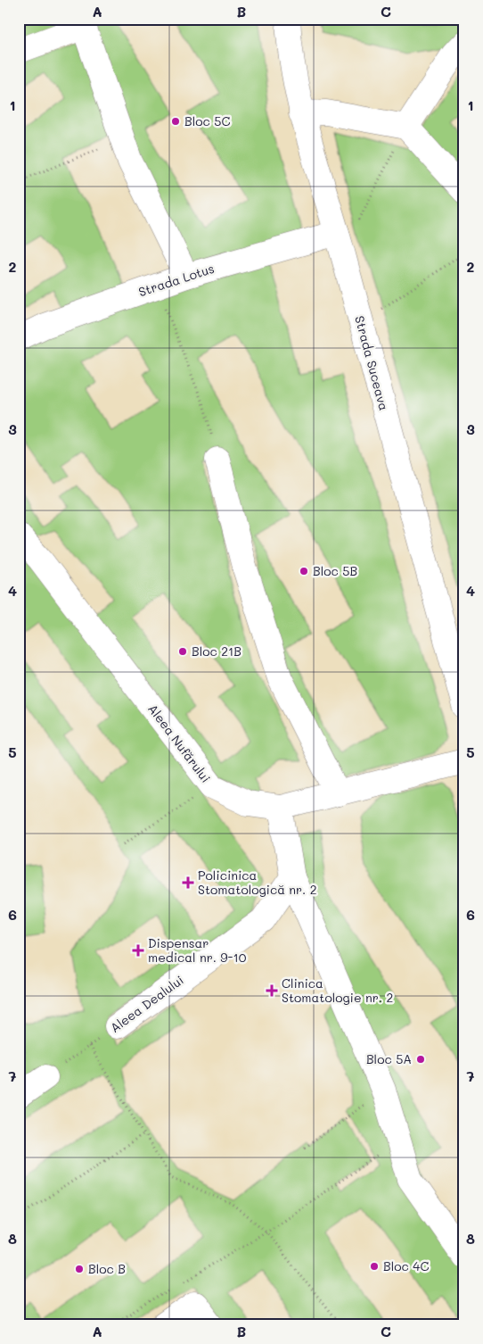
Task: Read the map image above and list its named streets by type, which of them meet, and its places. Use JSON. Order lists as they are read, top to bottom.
{
  "streets": {
    "street": [
      "Strada Lotus",
      "Strada Suceava",
      "Aleea Nufărului",
      "Aleea Dealului"
    ]
  },
  "crossings": [
    ["Strada Lotus", "Strada Suceava"]
  ],
  "places": {
    "other": [
      "Bloc 5C",
      "Bloc 5B",
      "Bloc 21B",
      "Bloc 5A",
      "Bloc 4C",
      "Bloc B"
    ],
    "health": ["Policinica Stomatologică nr. 2", "Dispensar medical nr. 9-10", "Clinica Stomatologie nr. 2"]
  },
  "grid": {
    "columns": ["A", "B", "C"],
    "rows": [
      "1",
      "2",
      "3",
      "4",
      "5",
      "6",
      "7",
      "8"
    ]
  }
}
